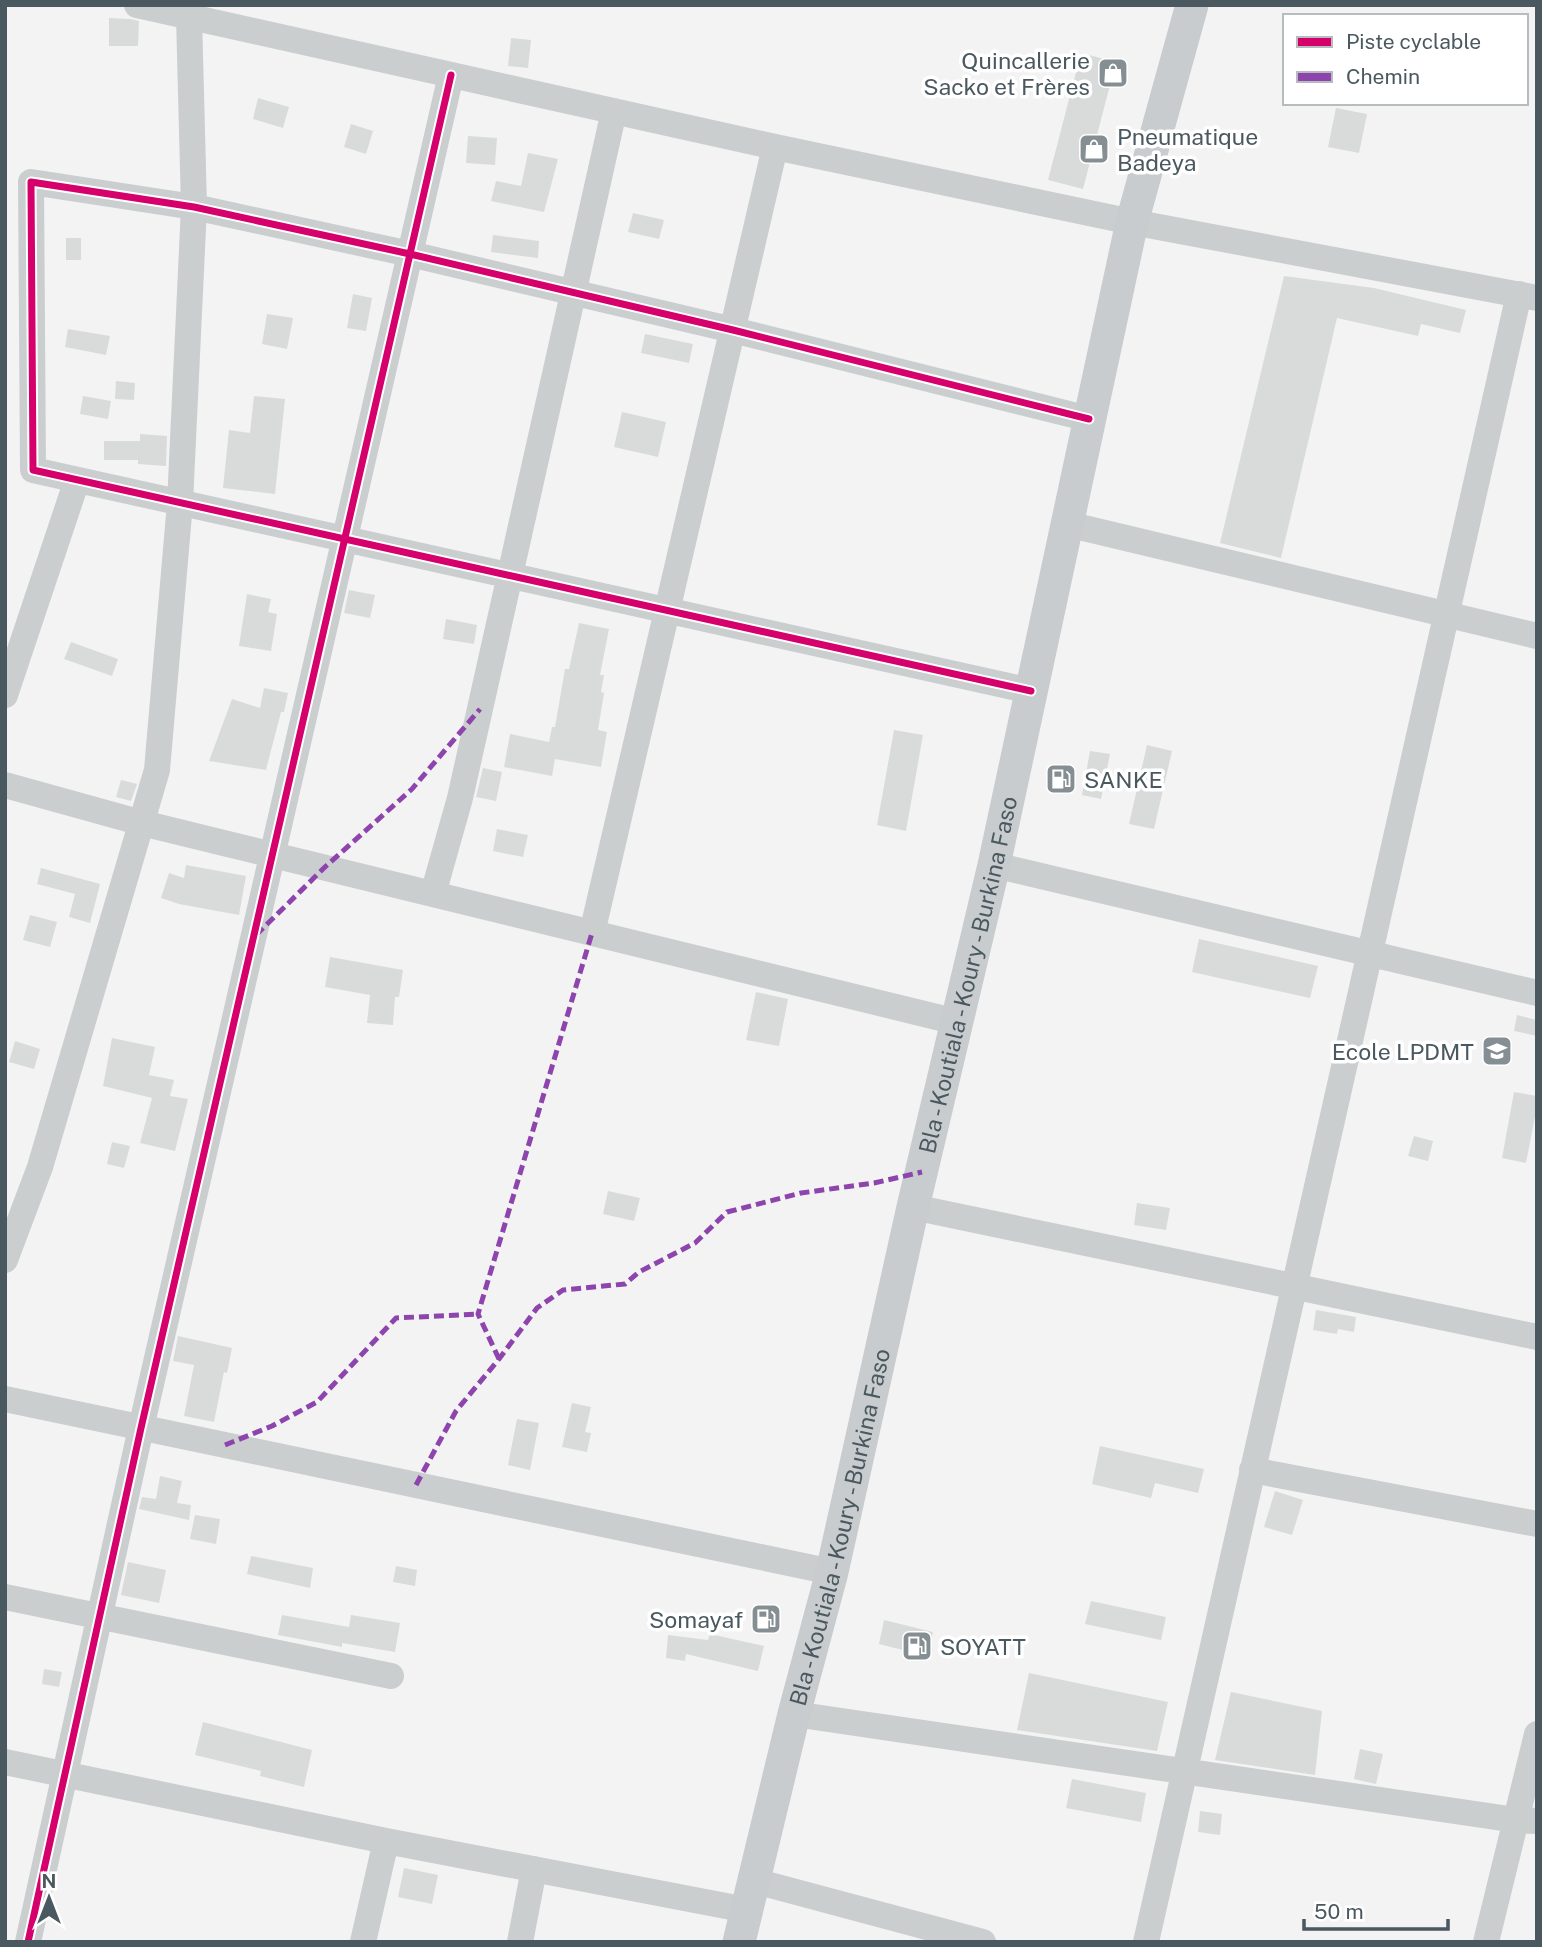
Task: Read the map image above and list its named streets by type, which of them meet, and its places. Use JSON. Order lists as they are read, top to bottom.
{
  "streets": {
    "main road": ["Bla - Koutiala - Koury - Burkina Faso"]
  },
  "places": {
    "shop": ["Quincallerie Sacko et Frères", "Pneumatique Badeya"],
    "fuel station": ["SANKE", "Somayaf", "SOYATT"],
    "school or university": ["Ecole LPDMT"]
  },
  "legend": ["Piste cyclable", "Chemin"],
  "scale_bar": "50 m",
  "north": "top"
}
